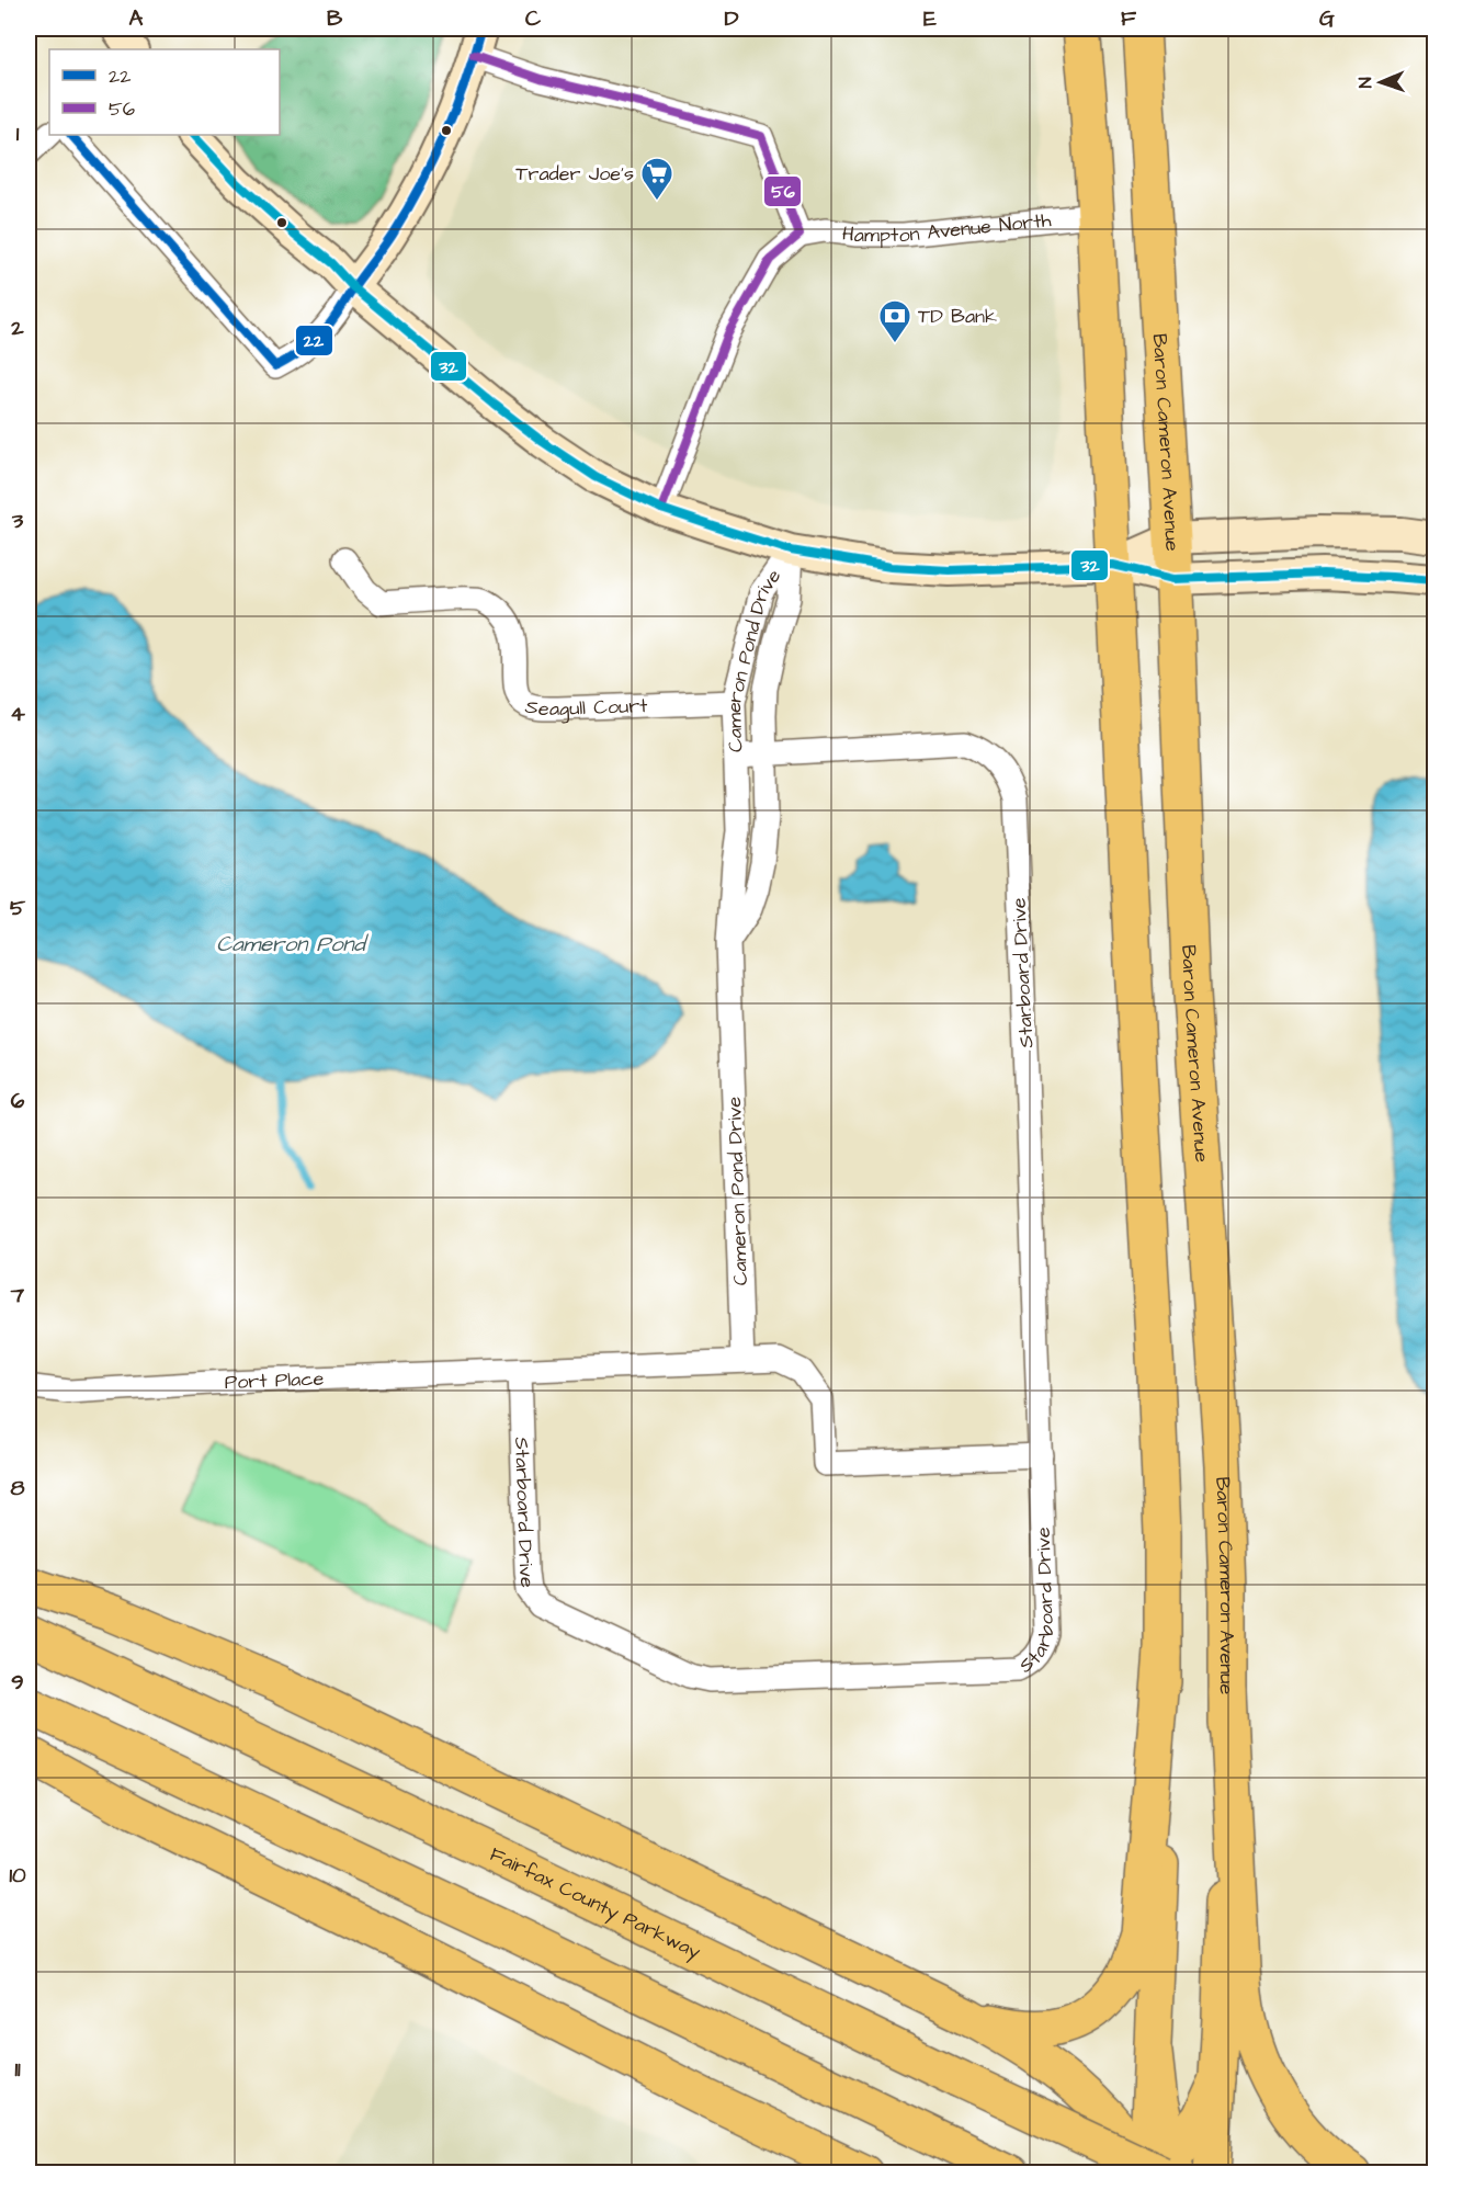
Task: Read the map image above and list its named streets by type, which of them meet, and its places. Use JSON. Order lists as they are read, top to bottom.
{
  "streets": {
    "main road": ["Baron Cameron Avenue", "Fairfax County Parkway"],
    "street": [
      "Hampton Avenue North",
      "Cameron Pond Drive",
      "Seagull Court",
      "Starboard Drive",
      "Port Place"
    ]
  },
  "crossings": [
    ["Cameron Pond Drive", "Seagull Court"],
    ["Cameron Pond Drive", "Starboard Drive"],
    ["Starboard Drive", "Port Place"]
  ],
  "water": ["Cameron Pond"],
  "places": {
    "supermarket": ["Trader Joe's"],
    "bank": ["TD Bank"]
  },
  "lines": ["transit line 22", "transit line 56", "transit line 32"],
  "legend": ["22", "56"],
  "north": "left",
  "grid": {
    "columns": [
      "A",
      "B",
      "C",
      "D",
      "E",
      "F",
      "G"
    ],
    "rows": [
      "1",
      "2",
      "3",
      "4",
      "5",
      "6",
      "7",
      "8",
      "9",
      "10",
      "11"
    ]
  }
}
